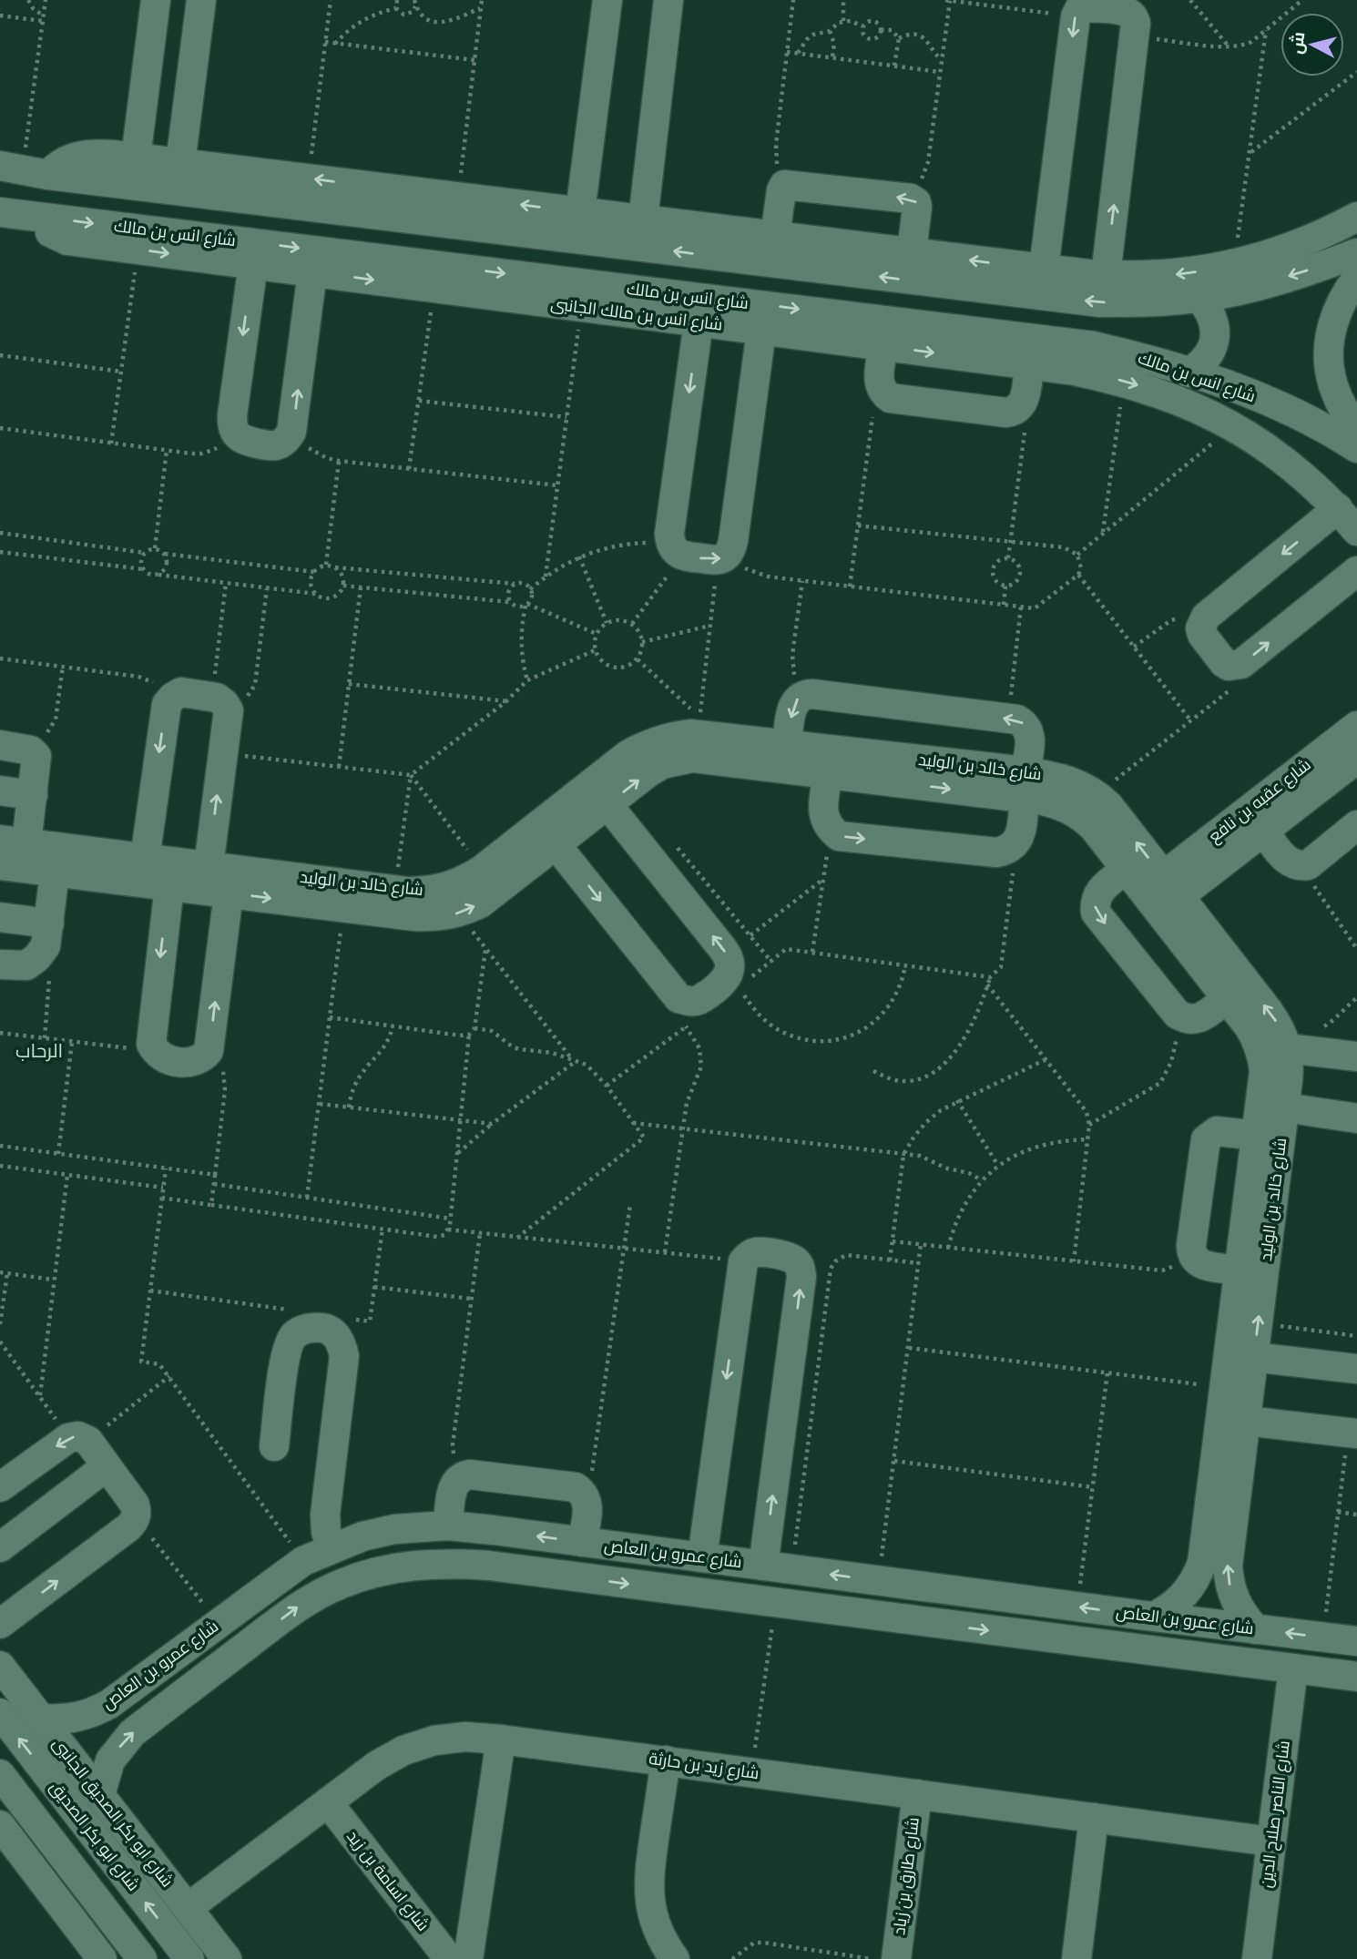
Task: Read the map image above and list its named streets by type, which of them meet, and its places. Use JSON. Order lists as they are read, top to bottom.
{
  "streets": {
    "street": [
      "شارع انس بن مالك",
      "شارع انس بن مالك الجانبى",
      "شارع خالد بن الوليد",
      "شارع عقبه بن نافع",
      "شارع عمرو بن العاص",
      "شارع زيد بن حارثة",
      "شارع ابو بكر الصديق الجانبى",
      "شارع الناصر صلاح الدين",
      "شارع ابو بكر الصديق",
      "شارع طارق بن زياد",
      "شارع اسامة بن زيد"
    ]
  },
  "crossings": [
    ["شارع انس بن مالك", "شارع انس بن مالك الجانبى"],
    ["شارع خالد بن الوليد", "شارع عقبه بن نافع"],
    ["شارع خالد بن الوليد", "شارع عمرو بن العاص"],
    ["شارع عمرو بن العاص", "شارع ابو بكر الصديق الجانبى"],
    ["شارع زيد بن حارثة", "شارع ابو بكر الصديق الجانبى"],
    ["شارع زيد بن حارثة", "شارع الناصر صلاح الدين"],
    ["شارع زيد بن حارثة", "شارع طارق بن زياد"],
    ["شارع زيد بن حارثة", "شارع اسامة بن زيد"]
  ],
  "districts": ["الرحاب"],
  "north": "left"
}
